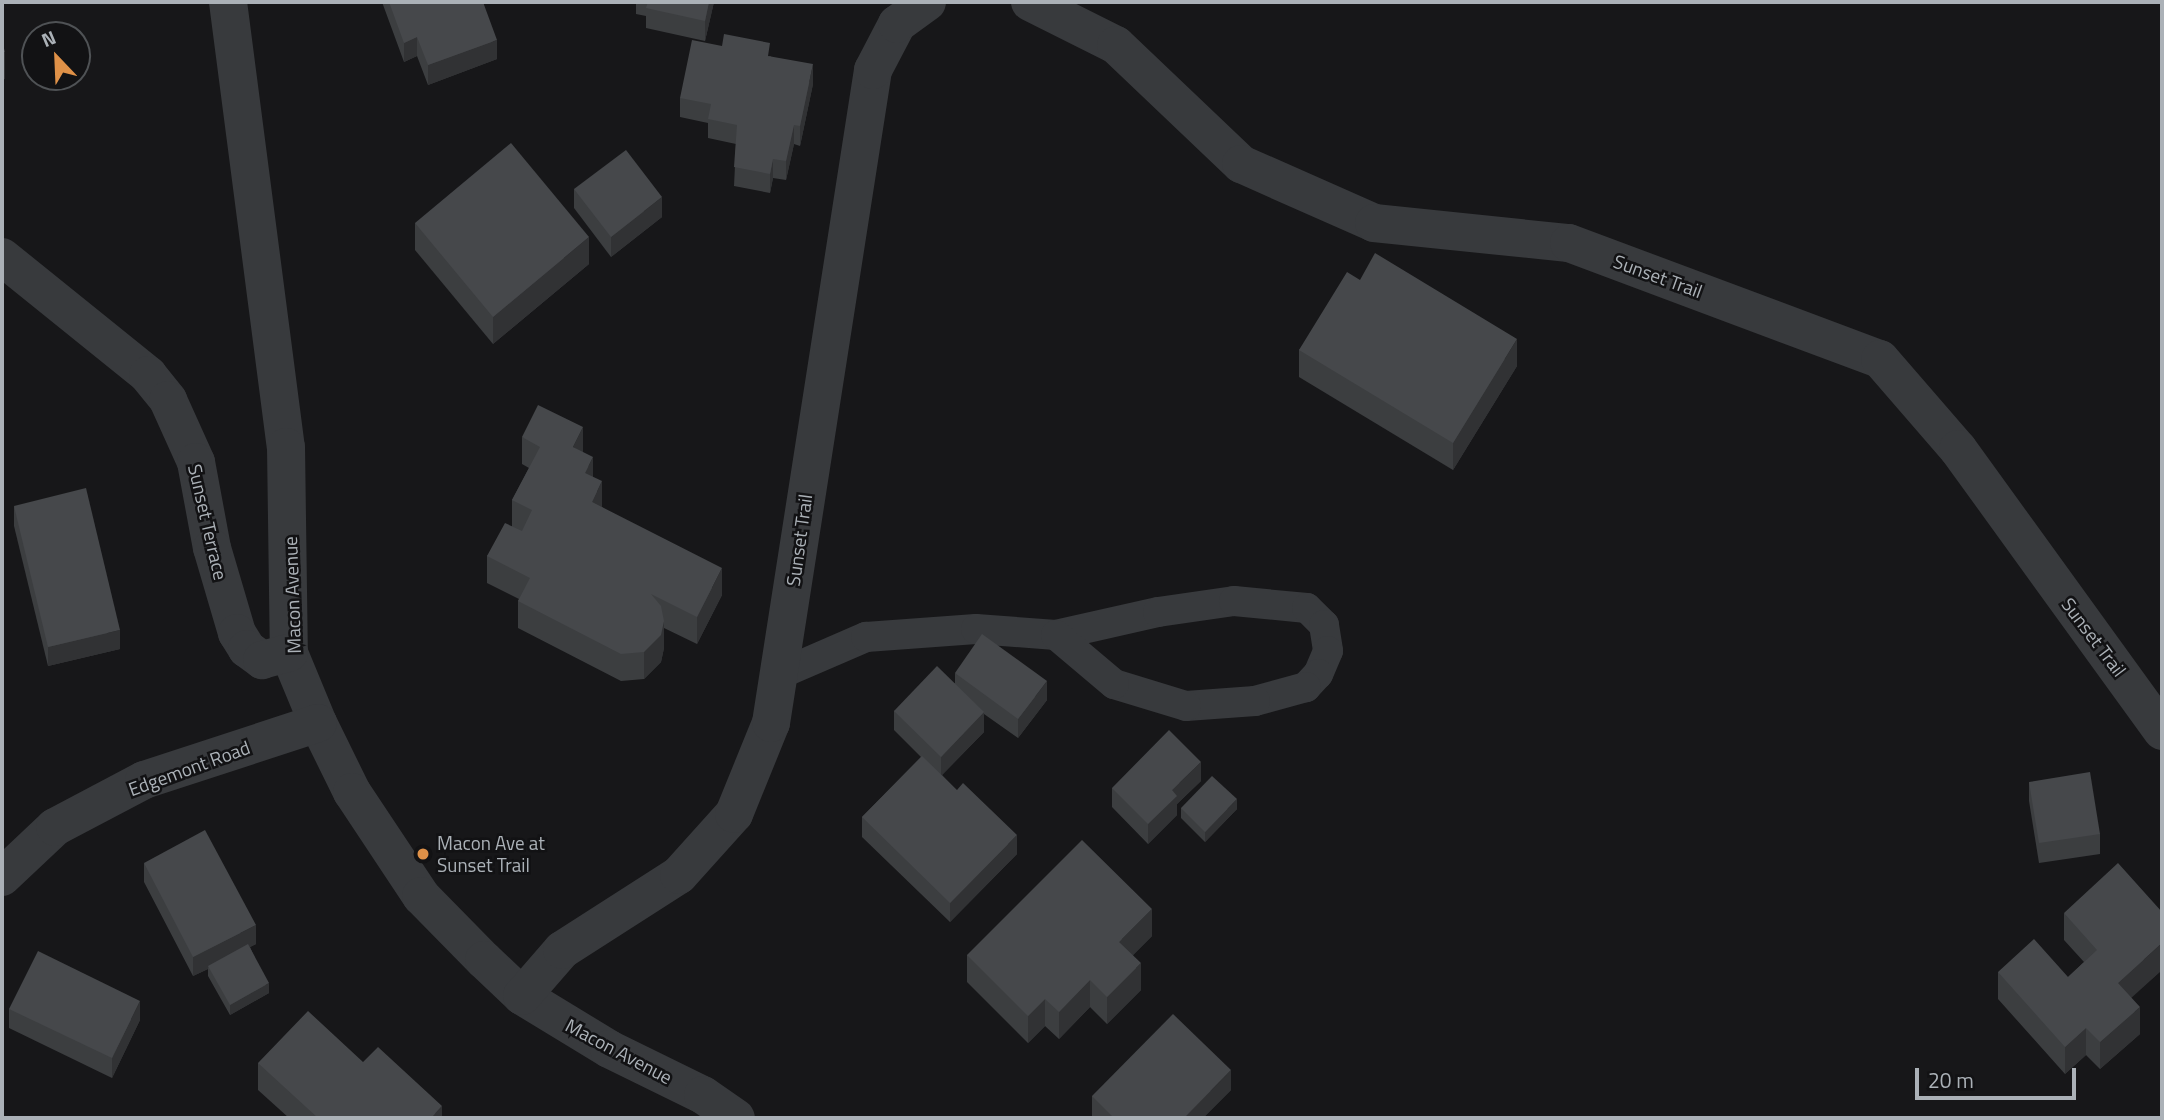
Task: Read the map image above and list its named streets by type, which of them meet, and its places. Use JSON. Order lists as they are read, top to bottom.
{
  "streets": {
    "street": [
      "Sunset Trail",
      "Sunset Terrace",
      "Macon Avenue",
      "Edgemont Road"
    ]
  },
  "crossings": [
    ["Sunset Trail", "Macon Avenue"],
    ["Sunset Terrace", "Macon Avenue"],
    ["Macon Avenue", "Edgemont Road"]
  ],
  "places": ["Macon Ave at Sunset Trail"],
  "scale_bar": "20 m",
  "north": "top left"
}
